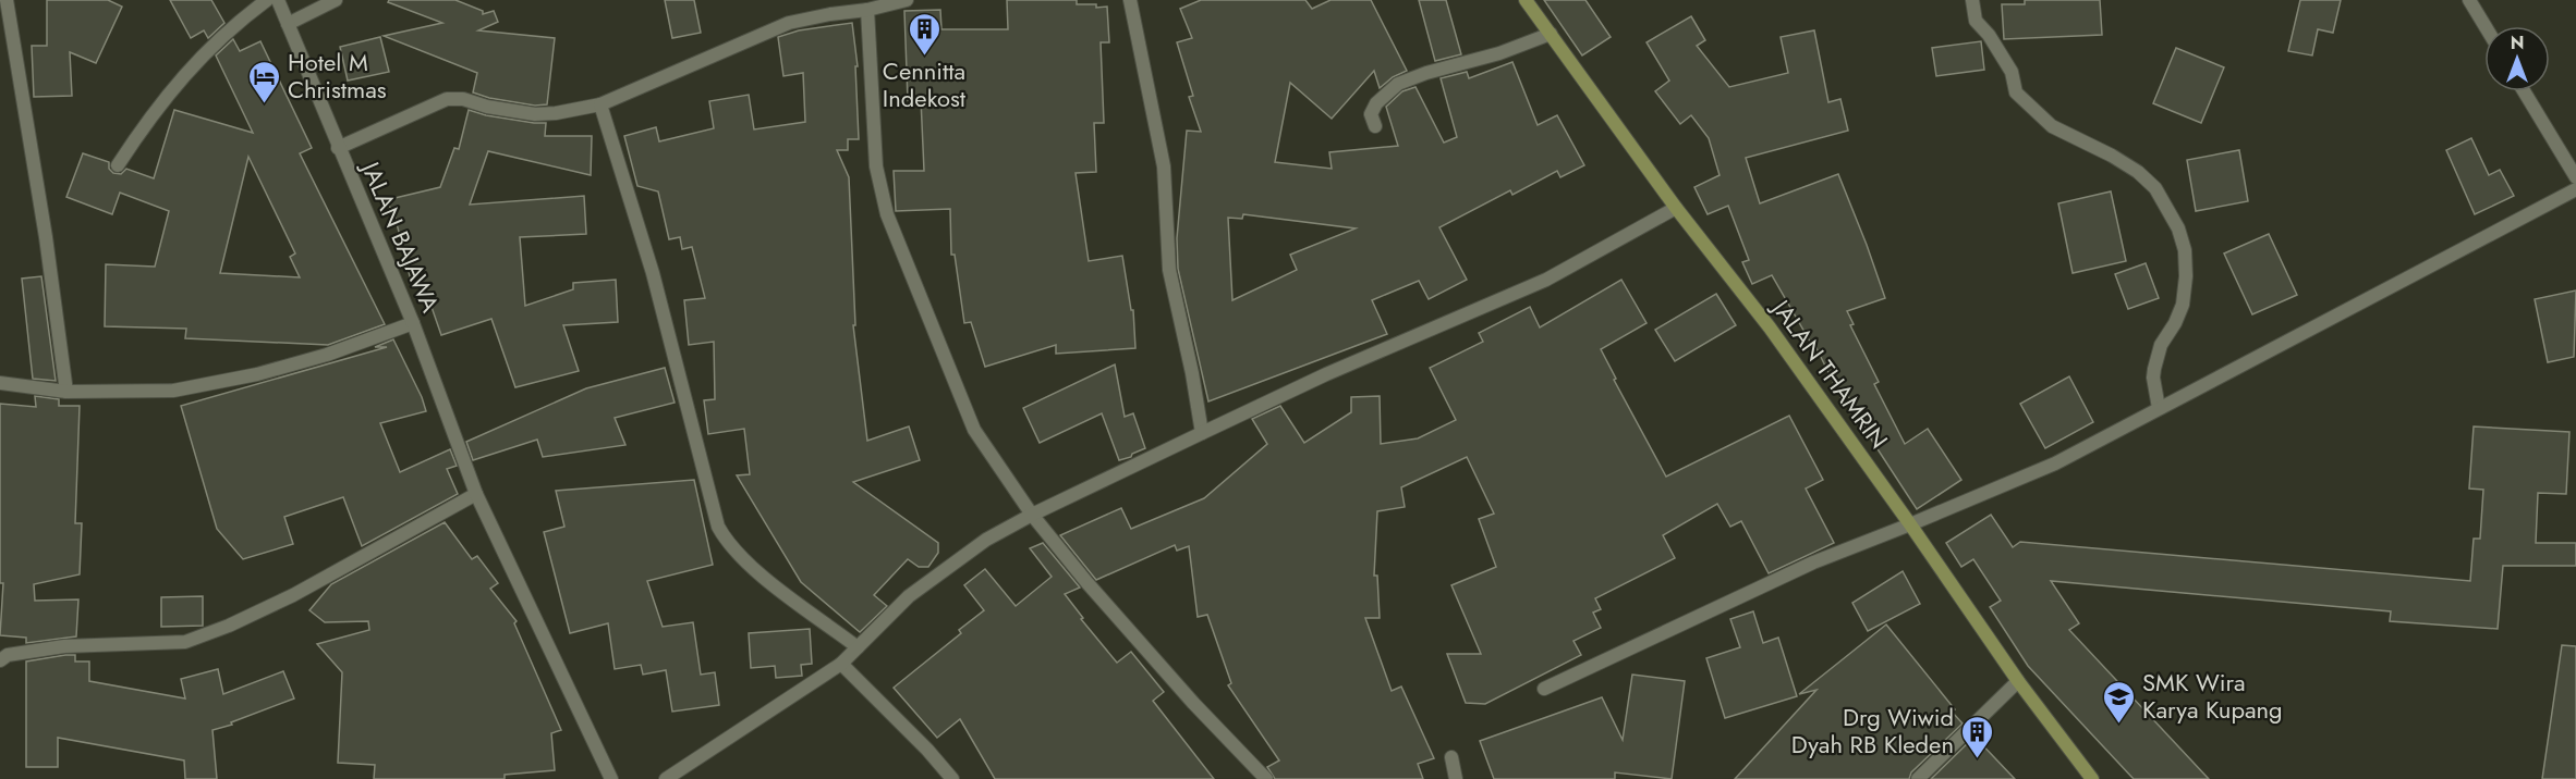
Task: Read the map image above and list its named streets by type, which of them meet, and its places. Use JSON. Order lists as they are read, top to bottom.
{
  "streets": {
    "main road": ["JALAN THAMRIN"],
    "street": ["JALAN BAJAWA"]
  },
  "places": {
    "building": ["Cennitta Indekost", "Drg Wiwid Dyah RB Kleden"],
    "hotel": ["Hotel M Christmas"],
    "school or university": ["SMK Wira Karya Kupang"]
  },
  "north": "top"
}
